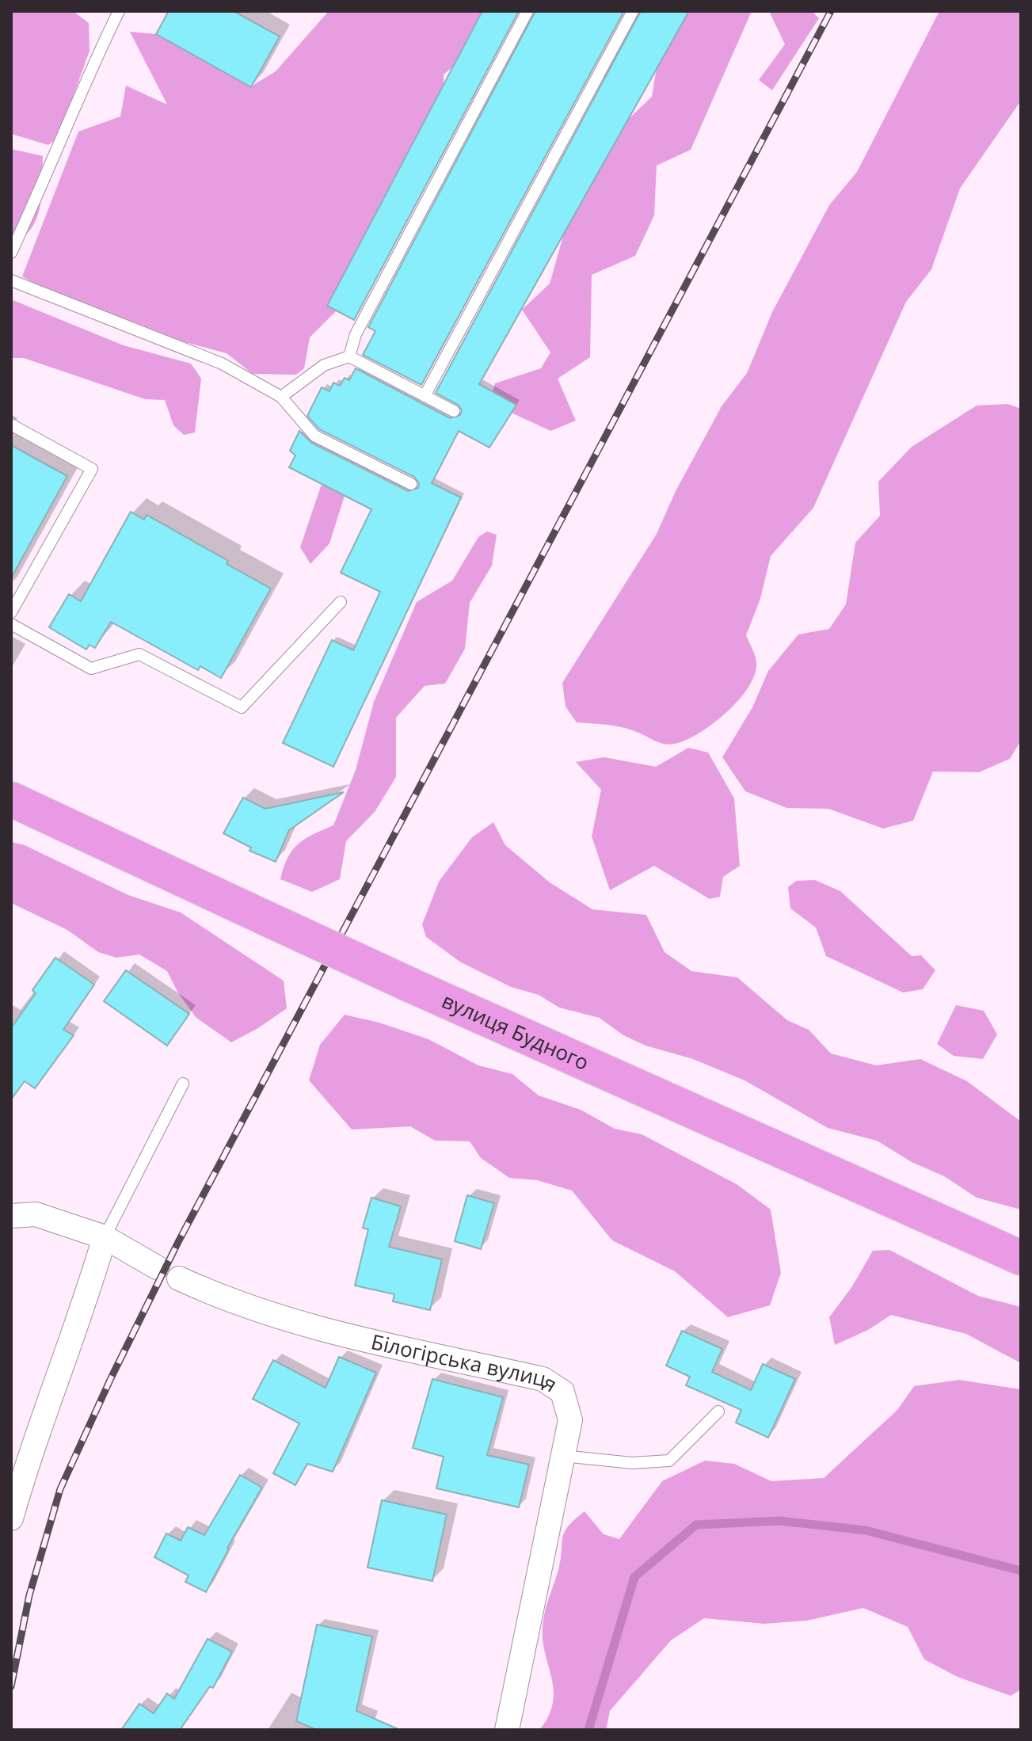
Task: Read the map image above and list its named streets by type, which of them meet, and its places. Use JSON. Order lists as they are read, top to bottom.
{
  "streets": {
    "highway": ["вулиця Будного"],
    "street": ["Білогірська вулиця"]
  }
}
